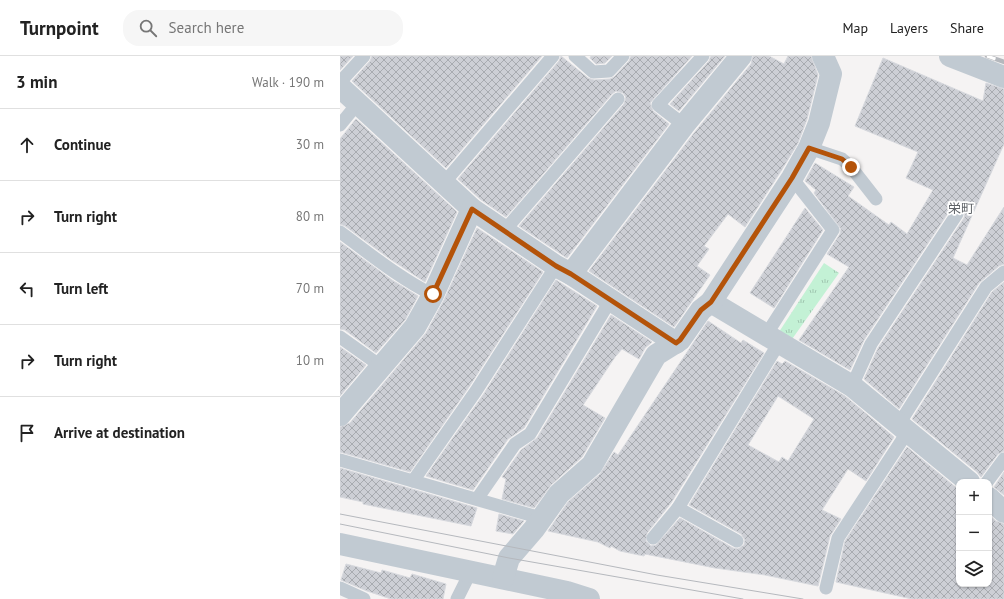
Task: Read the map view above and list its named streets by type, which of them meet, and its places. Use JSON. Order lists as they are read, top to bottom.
{
  "districts": ["栄町"],
  "page": {
    "header": "Turnpoint",
    "search": "Search here",
    "nav": ["Map", "Layers", "Share"],
    "heading": ["3 min", "Walk · 190 m"],
    "list": [
      ["Continue", "30 m"],
      ["Turn right", "80 m"],
      ["Turn left", "70 m"],
      ["Turn right", "10 m"],
      "Arrive at destination"
    ],
    "map_buttons": ["+", "−"]
  }
}
